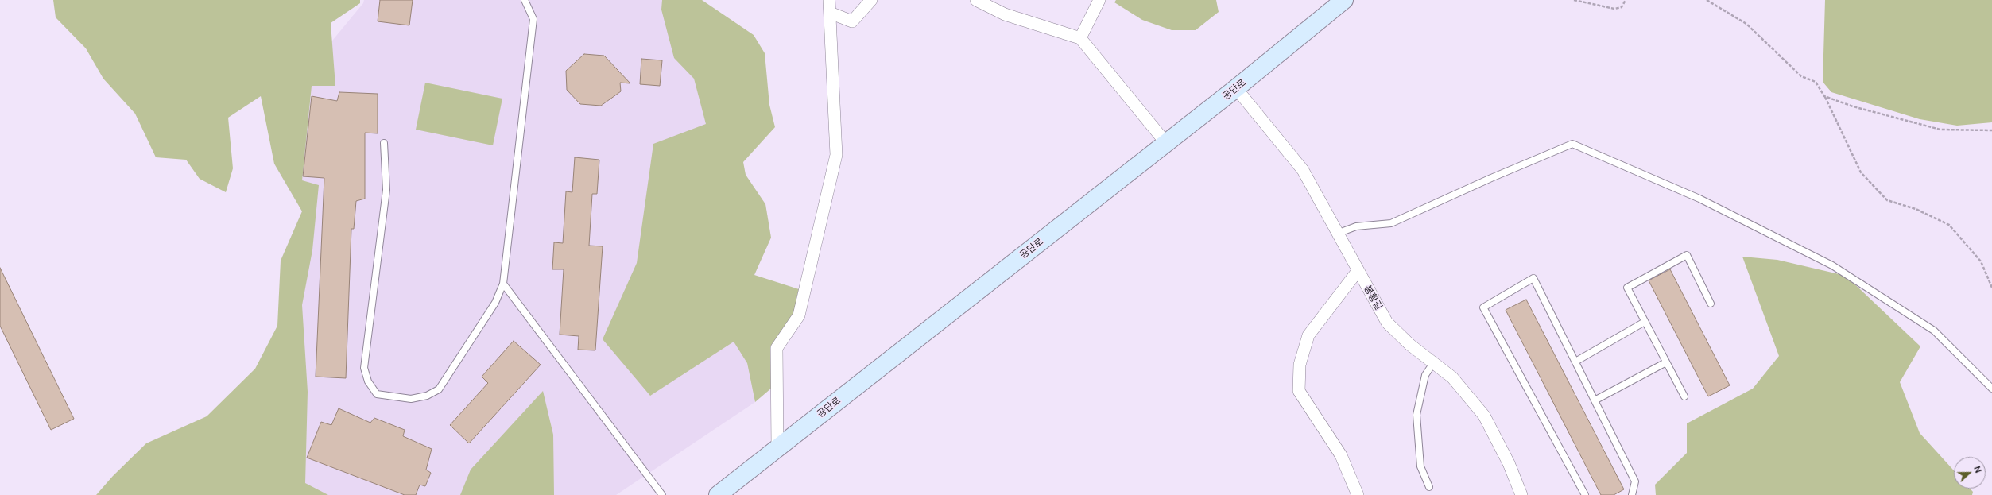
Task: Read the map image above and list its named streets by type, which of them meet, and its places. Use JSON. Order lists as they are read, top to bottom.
{
  "streets": {
    "street": ["공단로", "봉황길"]
  },
  "crossings": [
    ["공단로", "봉황길"]
  ],
  "north": "right"
}
